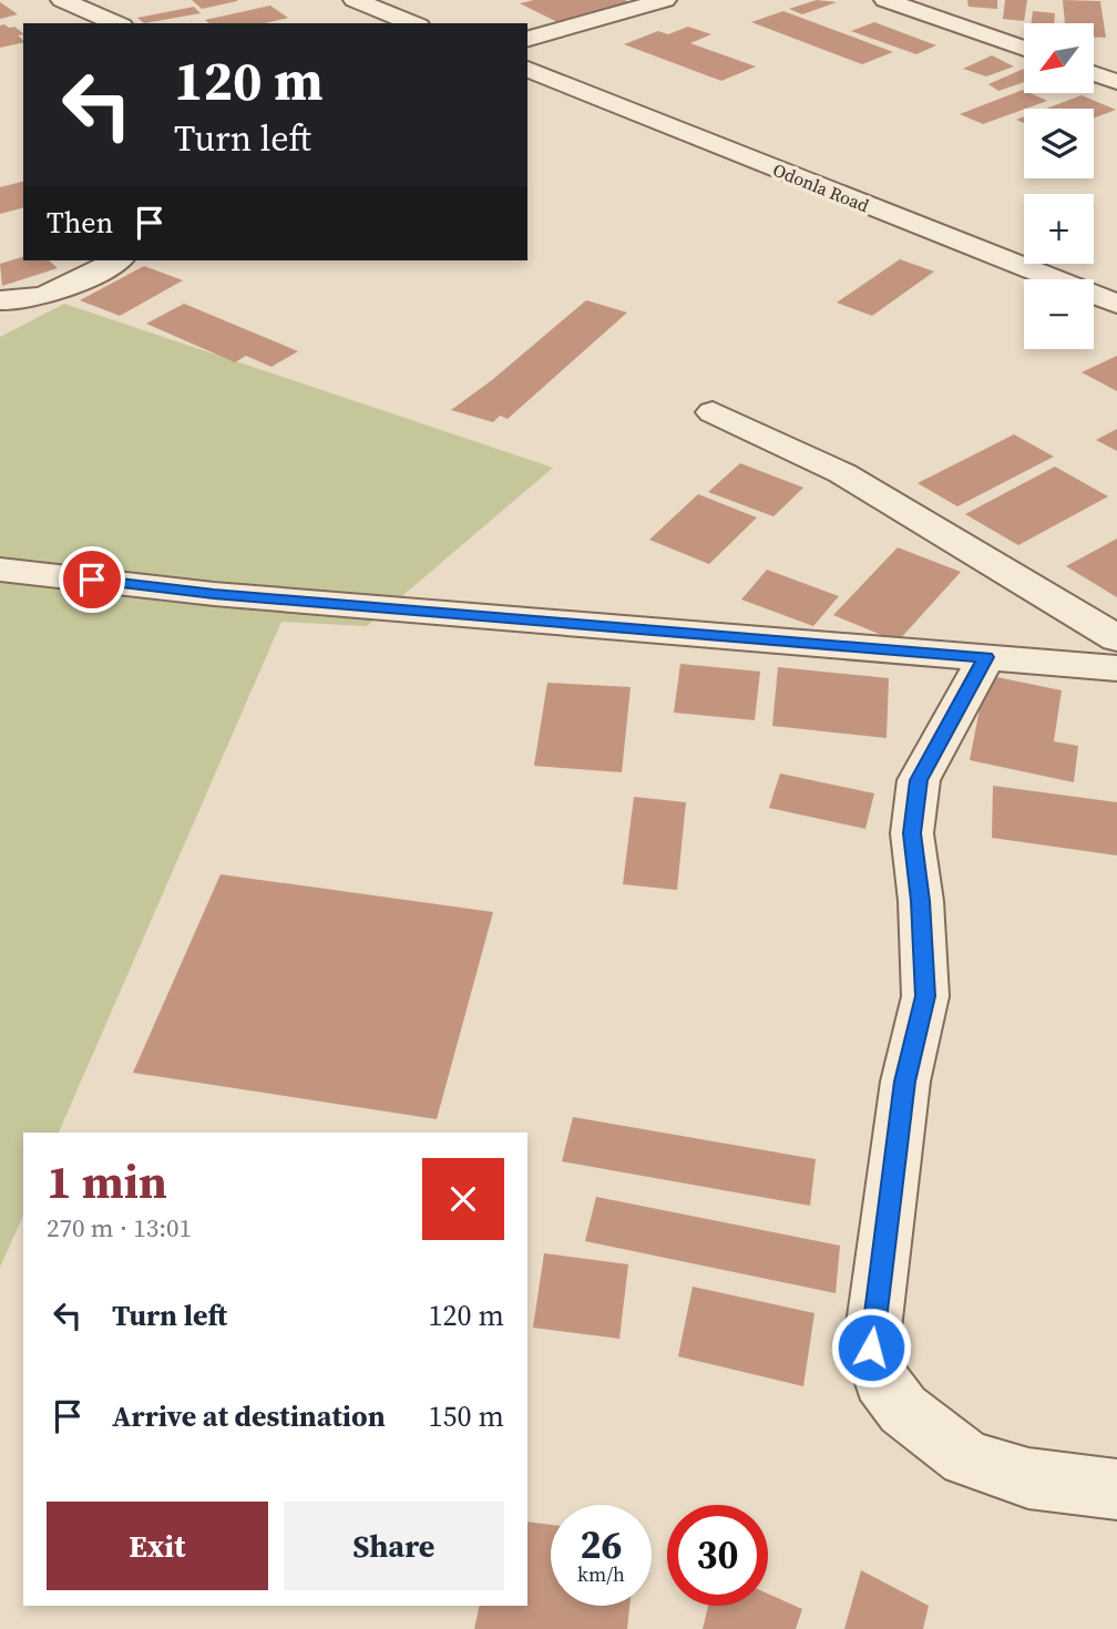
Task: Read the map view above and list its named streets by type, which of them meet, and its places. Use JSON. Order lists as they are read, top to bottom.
{
  "streets": {
    "street": ["Odonla Road"]
  },
  "north": "bottom left",
  "page": {
    "map_buttons": ["+", "−"],
    "turn": ["120 m", "Turn left"],
    "then": "Then",
    "heading": ["1 min", "270 m · 13:01"],
    "list": [
      {
        "name": "Turn left",
        "value": "120 m"
      },
      {
        "name": "Arrive at destination",
        "value": "150 m"
      }
    ],
    "buttons": ["Exit", "Share"],
    "speed": "26 km/h",
    "limit": "30"
  }
}
